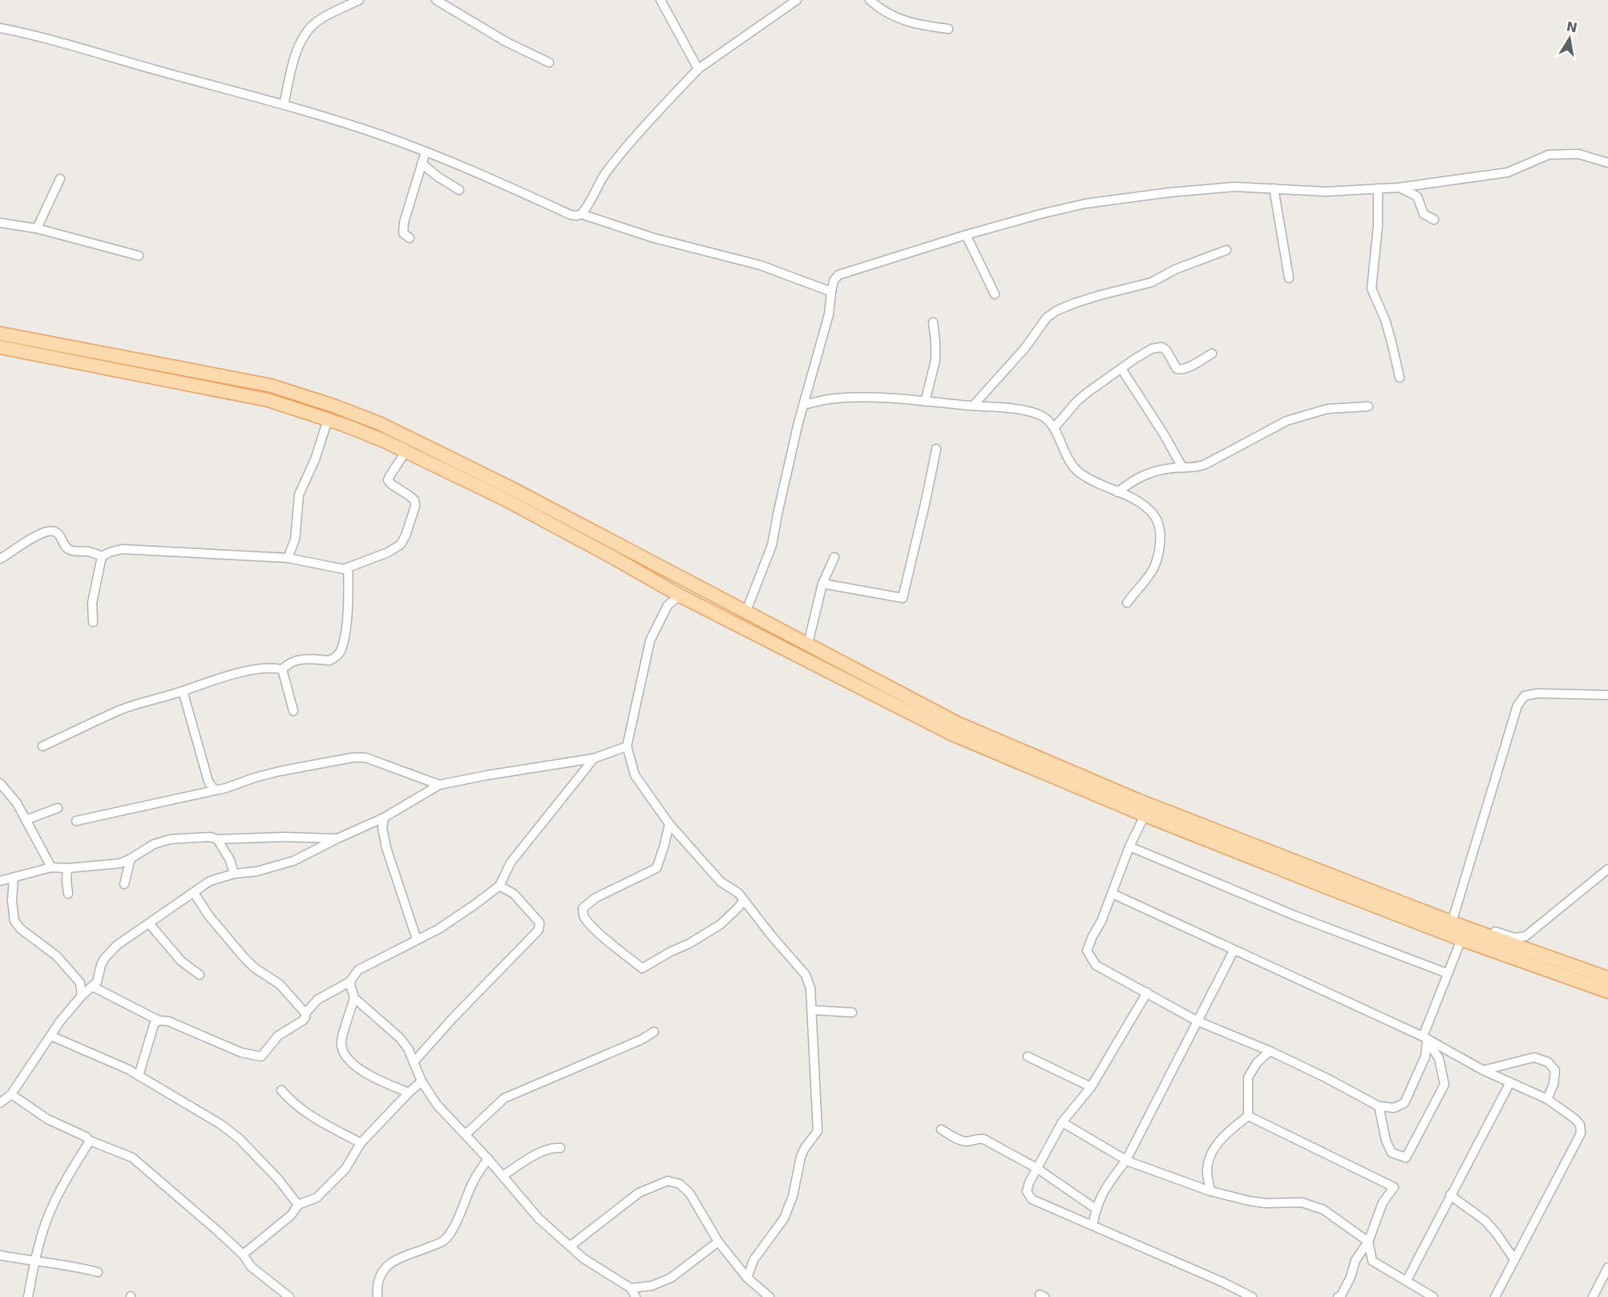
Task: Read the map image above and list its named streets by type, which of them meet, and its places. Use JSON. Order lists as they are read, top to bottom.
{
  "north": "top"
}
